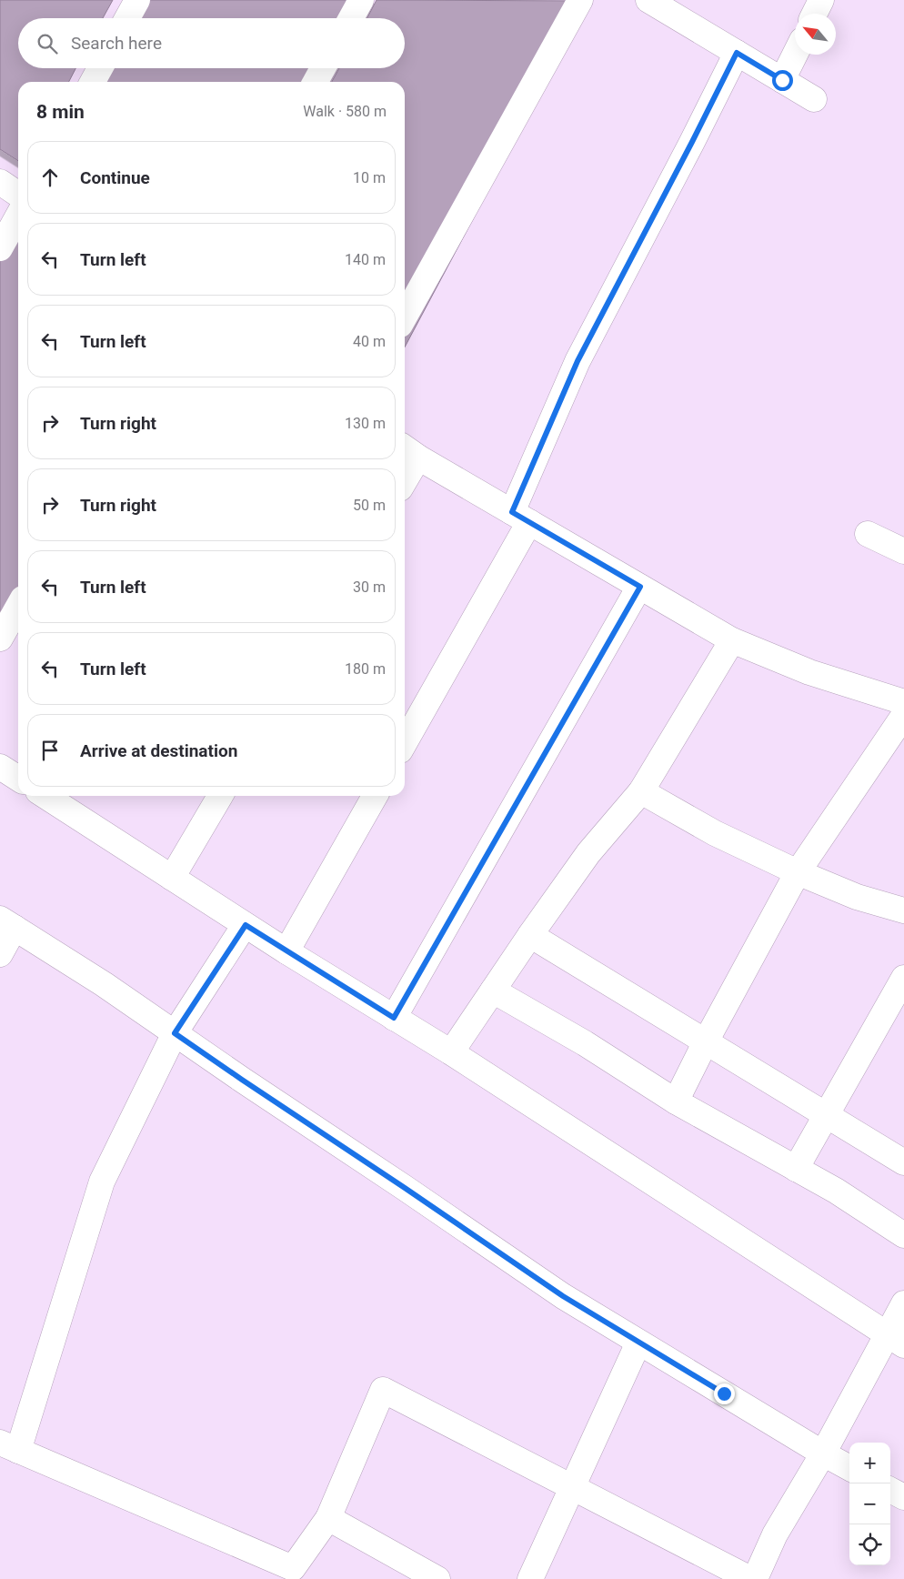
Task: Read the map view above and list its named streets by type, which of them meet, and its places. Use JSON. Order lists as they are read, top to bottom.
{
  "north": "top left",
  "page": {
    "search": "Search here",
    "heading": ["8 min", "Walk · 580 m"],
    "list": [
      ["Continue", "10 m"],
      ["Turn left", "140 m"],
      ["Turn left", "40 m"],
      ["Turn right", "130 m"],
      ["Turn right", "50 m"],
      ["Turn left", "30 m"],
      ["Turn left", "180 m"],
      "Arrive at destination"
    ],
    "map_buttons": ["+", "−"]
  }
}
